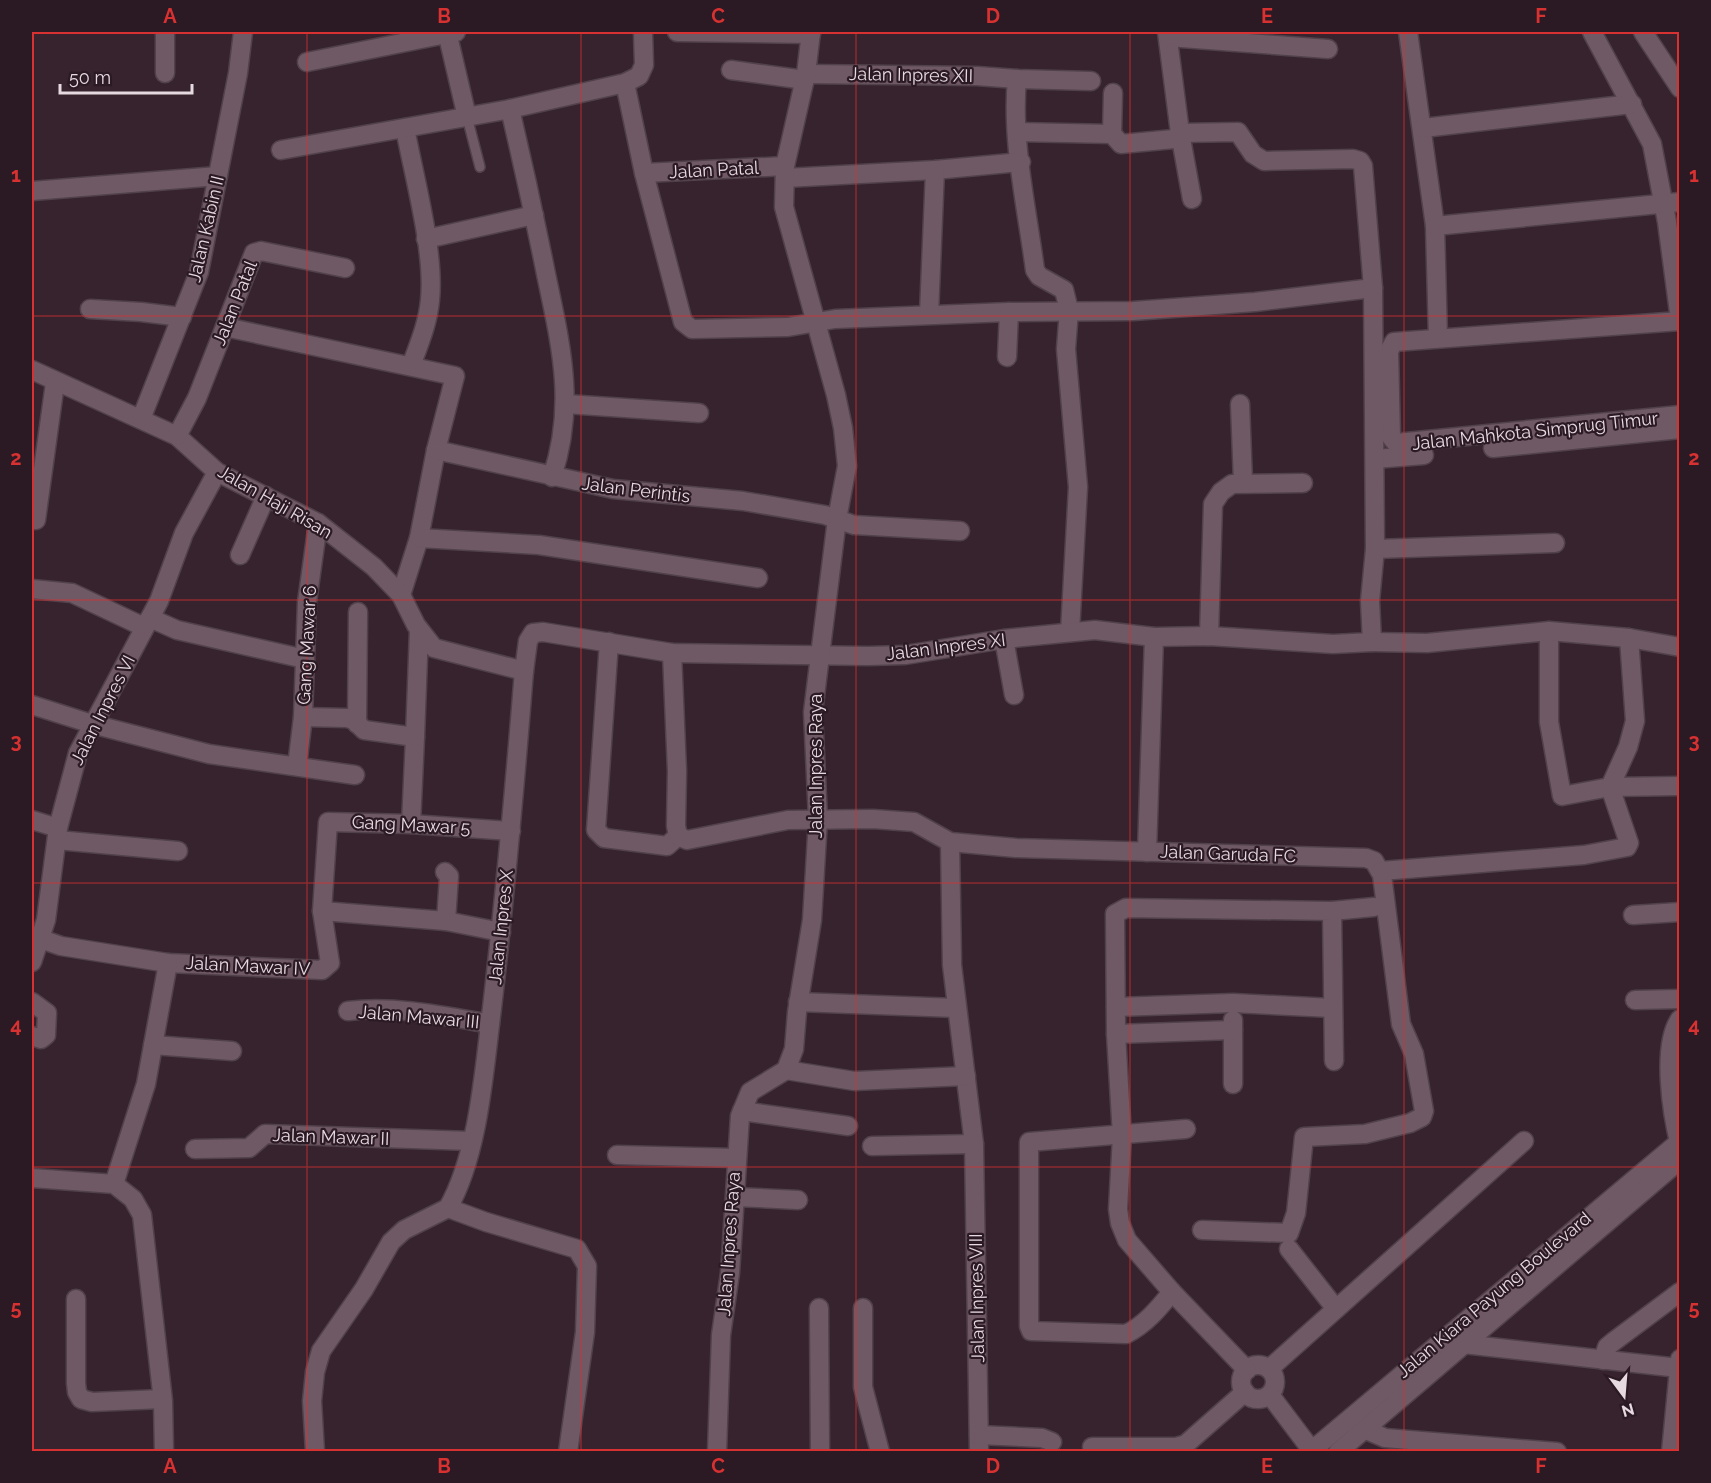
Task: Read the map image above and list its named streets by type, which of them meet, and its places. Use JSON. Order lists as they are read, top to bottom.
{
  "streets": {
    "street": [
      "Jalan Inpres XII",
      "Jalan Patal",
      "Jalan Kabin II",
      "Jalan Mahkota Simprug Timur",
      "Jalan Perintis",
      "Jalan Haji Risan",
      "Gang Mawar 6",
      "Jalan Inpres XI",
      "Jalan Inpres VI",
      "Jalan Inpres Raya",
      "Gang Mawar 5",
      "Jalan Garuda FC",
      "Jalan Inpres X",
      "Jalan Mawar IV",
      "Jalan Mawar III",
      "Jalan Mawar II",
      "Jalan Kiara Payung Boulevard",
      "Jalan Inpres VIII"
    ]
  },
  "crossings": [
    ["Jalan Inpres XII", "Jalan Inpres Raya"],
    ["Jalan Patal", "Jalan Haji Risan"],
    ["Jalan Patal", "Jalan Inpres Raya"],
    ["Jalan Kabin II", "Jalan Haji Risan"],
    ["Jalan Perintis", "Jalan Inpres Raya"],
    ["Jalan Haji Risan", "Gang Mawar 6"],
    ["Jalan Haji Risan", "Jalan Inpres VI"],
    ["Jalan Haji Risan", "Jalan Inpres X"],
    ["Jalan Inpres XI", "Jalan Inpres Raya"],
    ["Jalan Inpres XI", "Jalan Inpres X"],
    ["Jalan Inpres VI", "Jalan Mawar IV"],
    ["Jalan Inpres Raya", "Jalan Garuda FC"],
    ["Jalan Inpres Raya", "Jalan Inpres X"],
    ["Gang Mawar 5", "Jalan Inpres X"],
    ["Gang Mawar 5", "Jalan Mawar IV"],
    ["Jalan Garuda FC", "Jalan Inpres X"],
    ["Jalan Garuda FC", "Jalan Inpres VIII"],
    ["Jalan Inpres X", "Jalan Mawar III"],
    ["Jalan Inpres X", "Jalan Mawar II"]
  ],
  "scale_bar": "50 m",
  "north": "bottom",
  "grid": {
    "columns": [
      "A",
      "B",
      "C",
      "D",
      "E",
      "F"
    ],
    "rows": [
      "1",
      "2",
      "3",
      "4",
      "5"
    ]
  }
}
